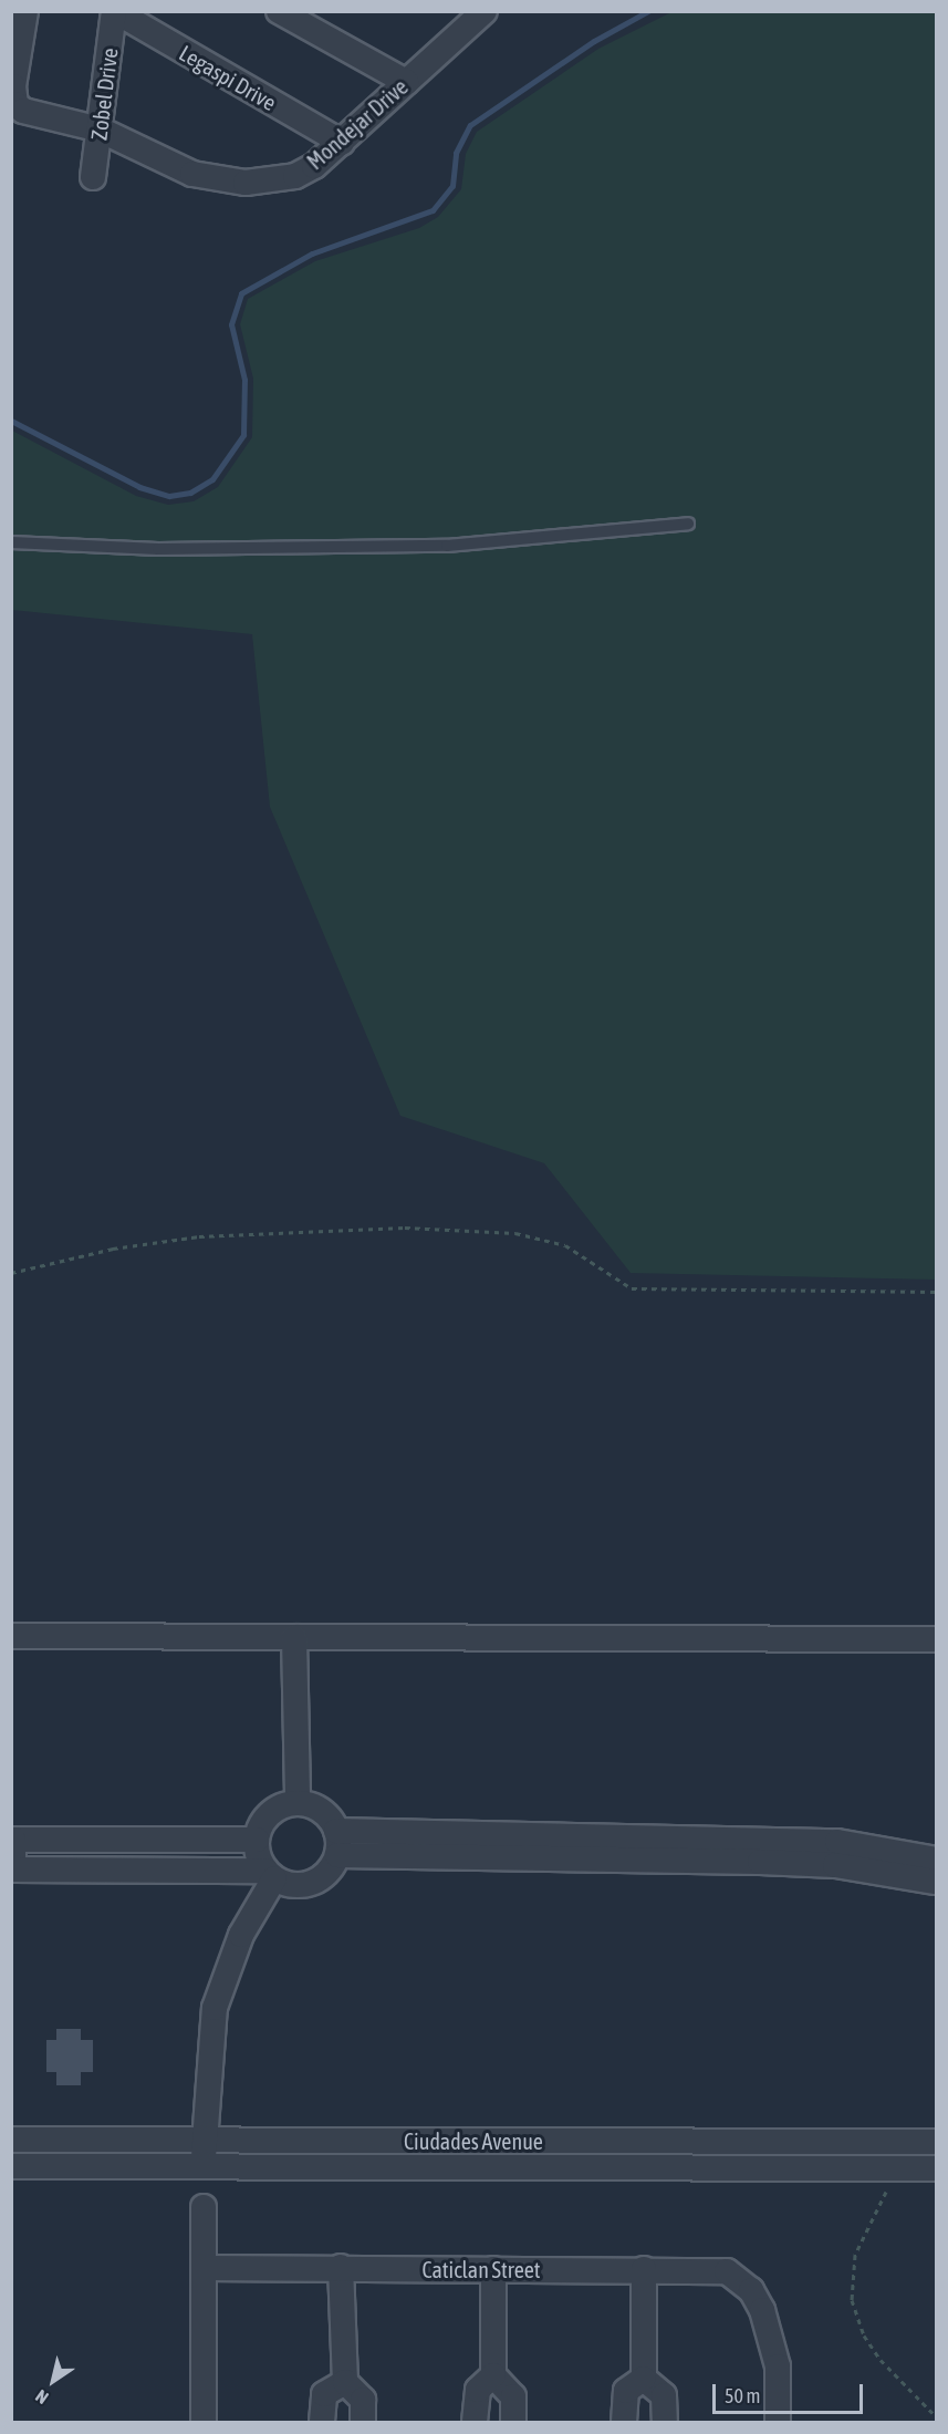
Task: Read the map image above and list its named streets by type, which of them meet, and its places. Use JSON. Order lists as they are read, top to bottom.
{
  "streets": {
    "street": [
      "Legaspi Drive",
      "Zobel Drive",
      "Mondejar Drive",
      "Ciudades Avenue",
      "Caticlan Street"
    ]
  },
  "crossings": [
    ["Legaspi Drive", "Zobel Drive"],
    ["Legaspi Drive", "Mondejar Drive"],
    ["Zobel Drive", "Mondejar Drive"]
  ],
  "scale_bar": "50 m",
  "north": "bottom left"
}
